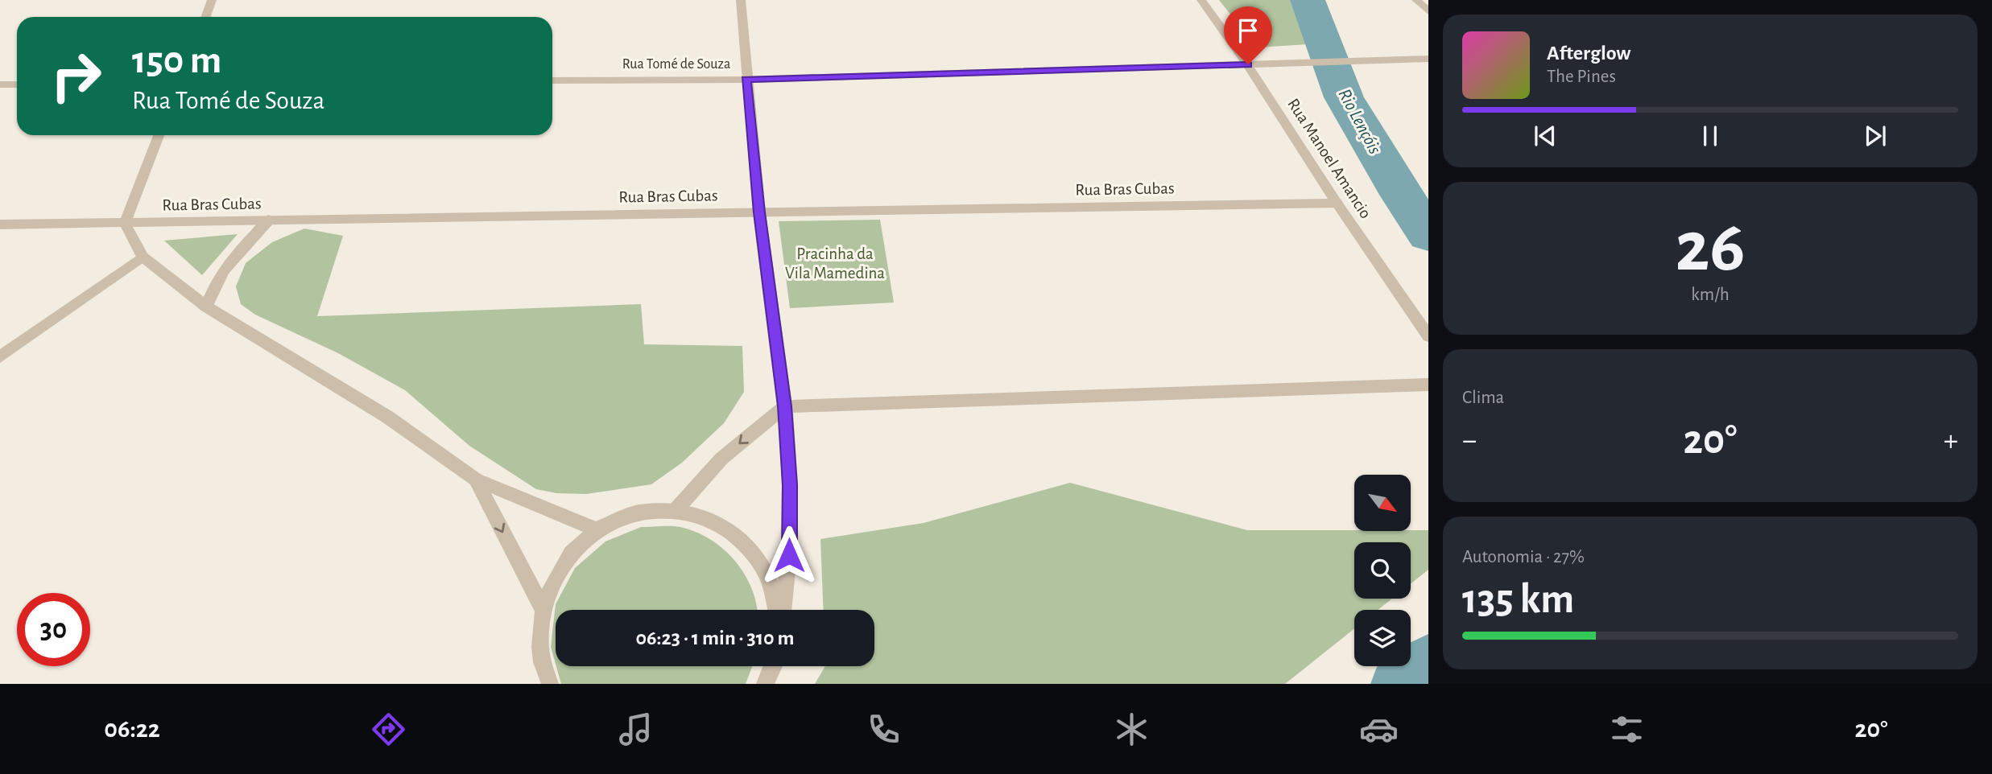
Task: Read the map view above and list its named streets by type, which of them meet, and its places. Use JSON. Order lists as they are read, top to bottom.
{
  "streets": {
    "street": ["Rua Tomé de Souza", "Rua Manoel Amancio", "Rua Bras Cubas"]
  },
  "crossings": [
    ["Rua Tomé de Souza", "Rua Manoel Amancio"],
    ["Rua Manoel Amancio", "Rua Bras Cubas"]
  ],
  "water": ["Rio Lençóis"],
  "parks": ["Pracinha da Vila Mamedina"],
  "north": "bottom right",
  "page": {
    "turn": ["150 m", "Rua Tomé de Souza"],
    "song": ["Afterglow", "The Pines"],
    "tile": [
      ["26", "km/h"],
      "Clima",
      ["Autonomia · 27%", "135 km"]
    ],
    "heat": ["−", "20°", "+"],
    "limit": "30",
    "trip": "06:23 · 1 min · 310 m",
    "tabs": ["06:22", "20°"]
  }
}
